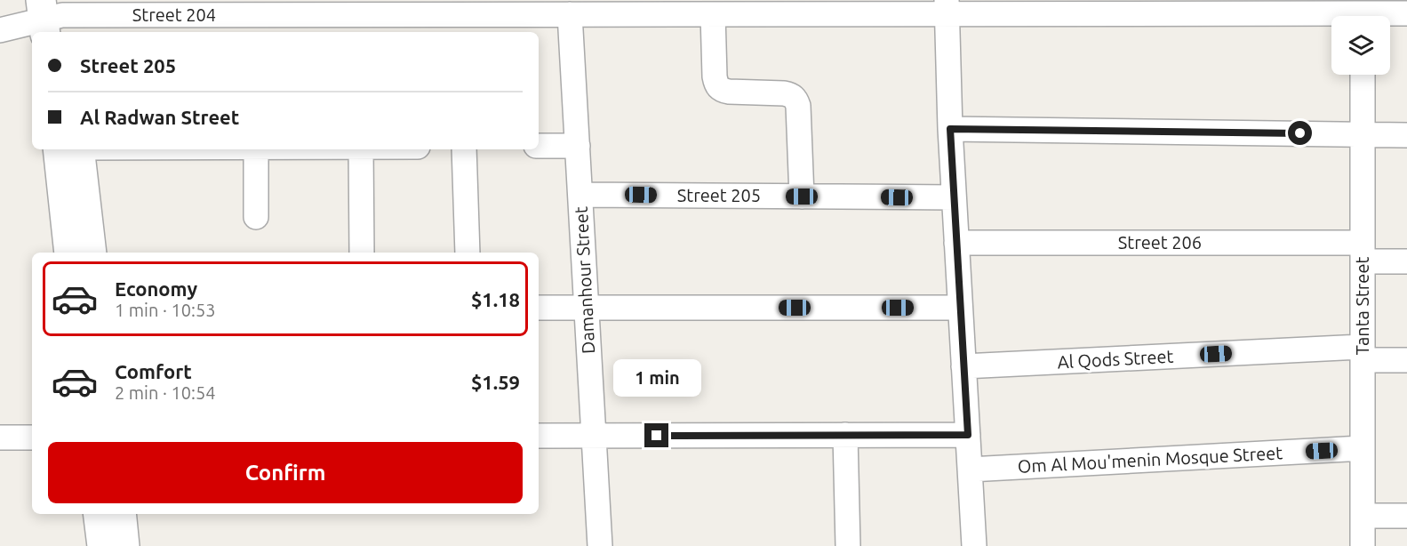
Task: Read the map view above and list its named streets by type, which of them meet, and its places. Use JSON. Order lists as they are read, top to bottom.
{
  "streets": {
    "street": [
      "Street 204",
      "Street 205",
      "Street 206",
      "Damanhour Street",
      "Tanta Street",
      "Al Qods Street",
      "Om Al Mou'menin Mosque Street"
    ]
  },
  "crossings": [
    ["Street 204", "Damanhour Street"],
    ["Street 205", "Damanhour Street"],
    ["Street 206", "Tanta Street"],
    ["Tanta Street", "Al Qods Street"],
    ["Tanta Street", "Om Al Mou'menin Mosque Street"]
  ],
  "page": {
    "banner": ["Street 205", "Al Radwan Street"],
    "list": [
      {
        "name": "Economy",
        "note": "1 min · 10:53",
        "value": "$1.18"
      },
      {
        "name": "Comfort",
        "note": "2 min · 10:54",
        "value": "$1.59"
      }
    ],
    "bubble": "1 min",
    "buttons": "Confirm"
  }
}
